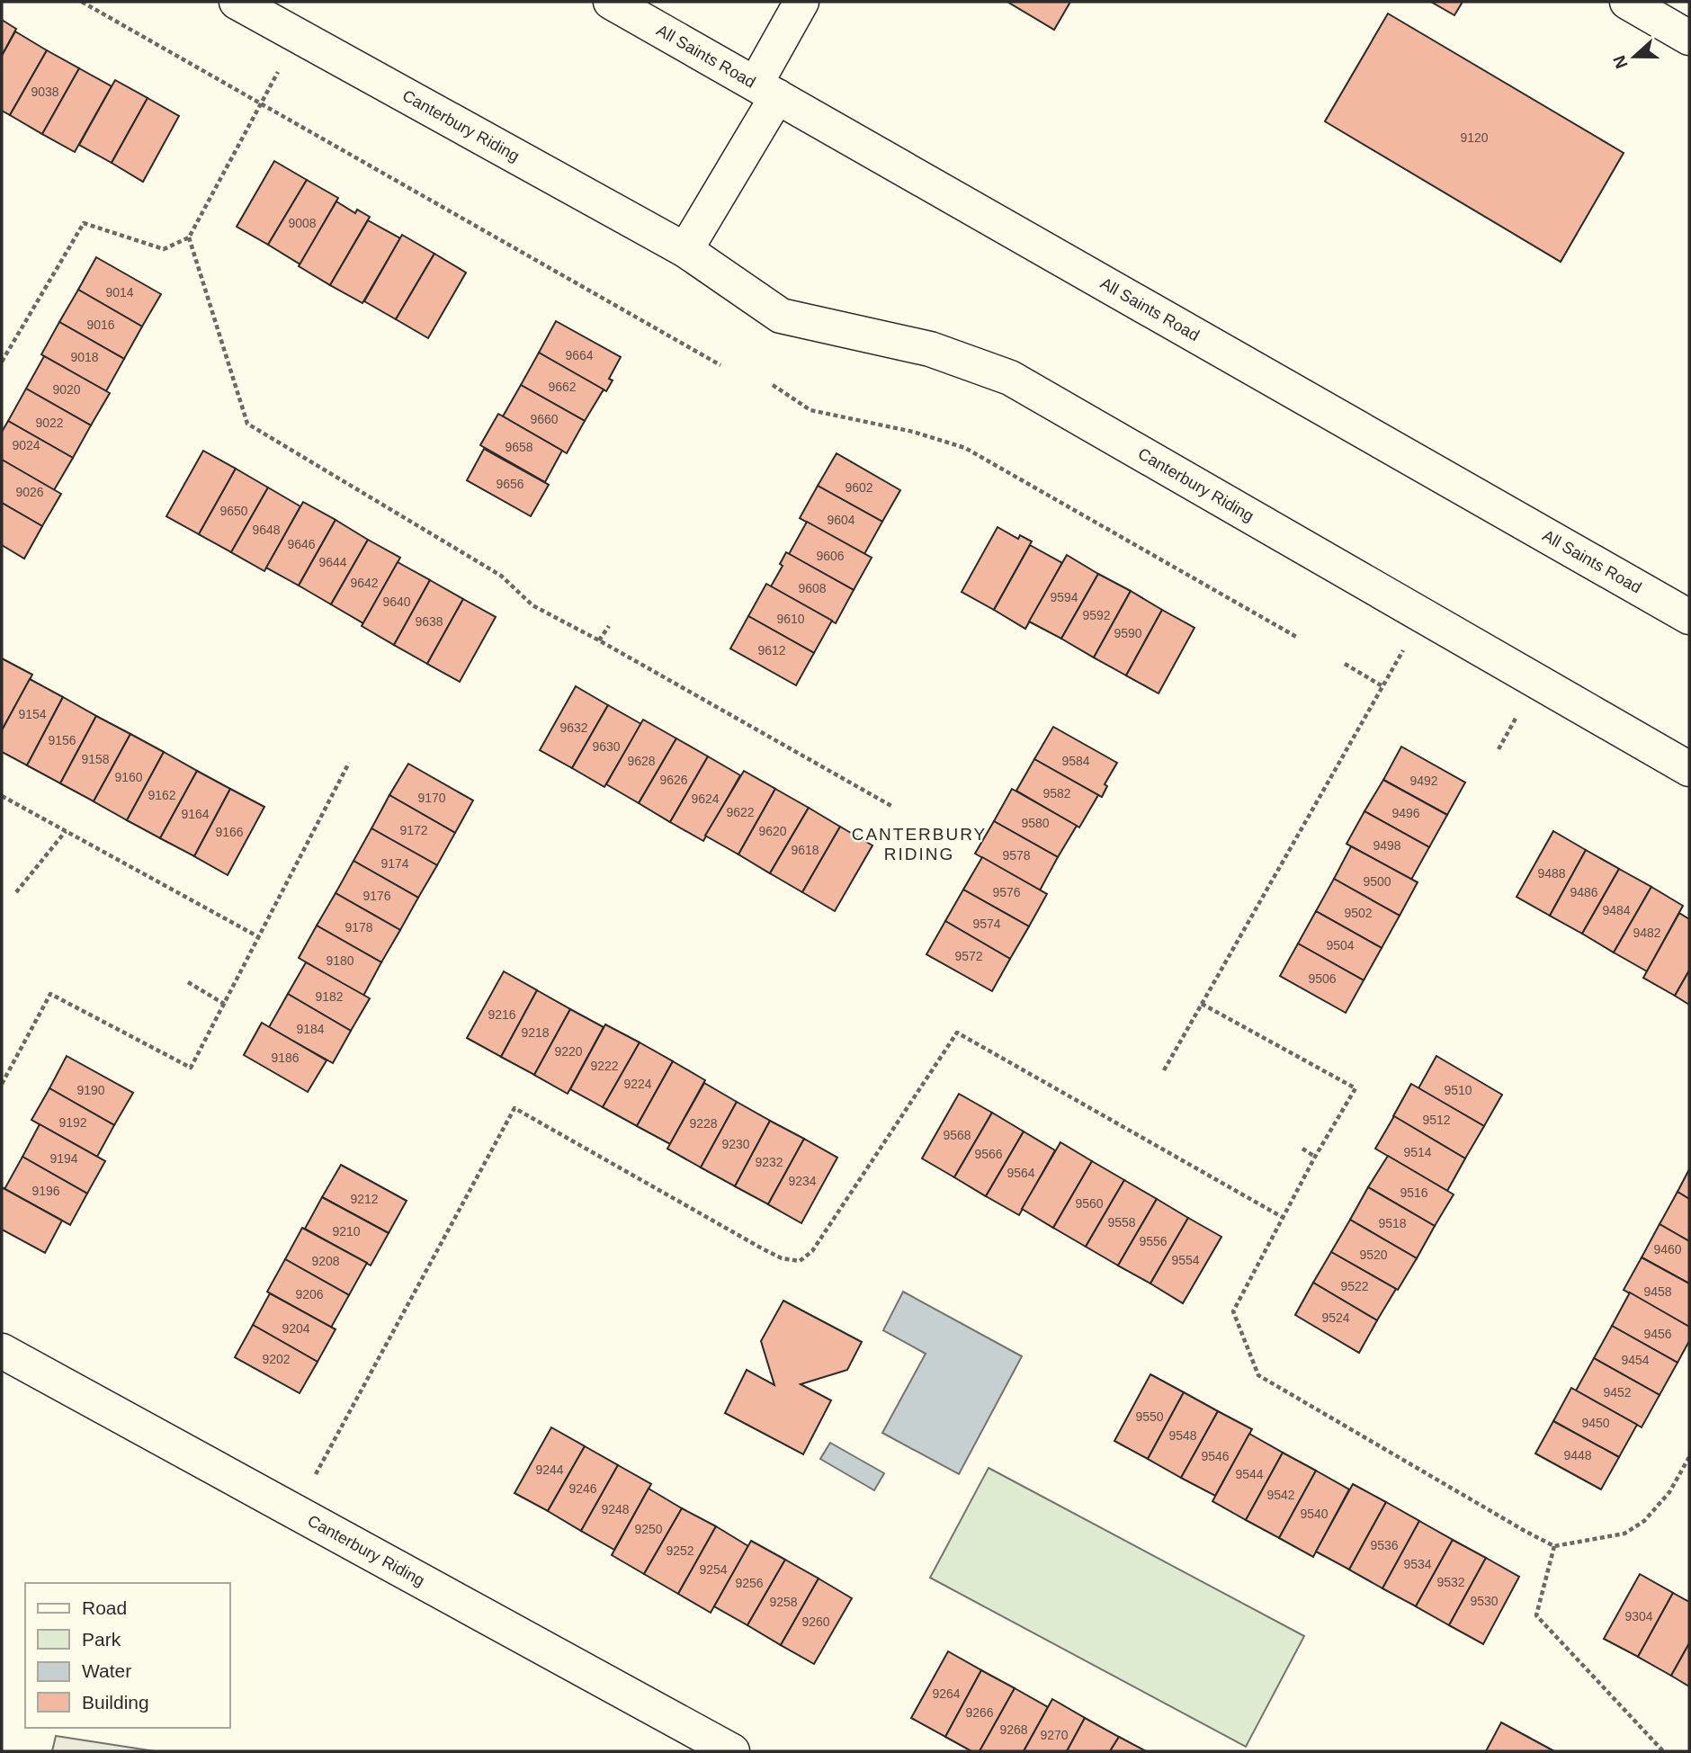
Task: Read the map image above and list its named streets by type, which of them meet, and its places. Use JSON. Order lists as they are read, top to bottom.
{
  "streets": {
    "street": ["All Saints Road", "Canterbury Riding"]
  },
  "districts": ["CANTERBURY RIDING"],
  "house_numbers": [
    "9038",
    "9120",
    "9008",
    "9014",
    "9016",
    "9664",
    "9018",
    "9662",
    "9020",
    "9660",
    "9022",
    "9024",
    "9658",
    "9656",
    "9602",
    "9026",
    "9650",
    "9604",
    "9648",
    "9646",
    "9606",
    "9644",
    "9642",
    "9608",
    "9594",
    "9640",
    "9592",
    "9610",
    "9638",
    "9590",
    "9612",
    "9154",
    "9632",
    "9156",
    "9630",
    "9158",
    "9628",
    "9584",
    "9160",
    "9626",
    "9492",
    "9582",
    "9162",
    "9170",
    "9624",
    "9622",
    "9496",
    "9164",
    "9580",
    "9172",
    "9620",
    "9166",
    "9498",
    "9618",
    "9578",
    "9174",
    "9488",
    "9500",
    "9576",
    "9486",
    "9176",
    "9484",
    "9502",
    "9574",
    "9178",
    "9482",
    "9504",
    "9572",
    "9180",
    "9506",
    "9182",
    "9216",
    "9184",
    "9218",
    "9220",
    "9186",
    "9222",
    "9224",
    "9190",
    "9510",
    "9512",
    "9192",
    "9228",
    "9568",
    "9230",
    "9514",
    "9566",
    "9194",
    "9232",
    "9564",
    "9234",
    "9196",
    "9516",
    "9212",
    "9560",
    "9558",
    "9518",
    "9210",
    "9556",
    "9460",
    "9520",
    "9554",
    "9208",
    "9522",
    "9458",
    "9206",
    "9524",
    "9204",
    "9456",
    "9202",
    "9454",
    "9452",
    "9550",
    "9450",
    "9548",
    "9448",
    "9546",
    "9244",
    "9544",
    "9246",
    "9542",
    "9248",
    "9540",
    "9250",
    "9536",
    "9252",
    "9534",
    "9254",
    "9532",
    "9256",
    "9530",
    "9258",
    "9304",
    "9260",
    "9264",
    "9266",
    "9268",
    "9270"
  ],
  "legend": [
    "Road",
    "Park",
    "Water",
    "Building"
  ],
  "north": "left"
}
